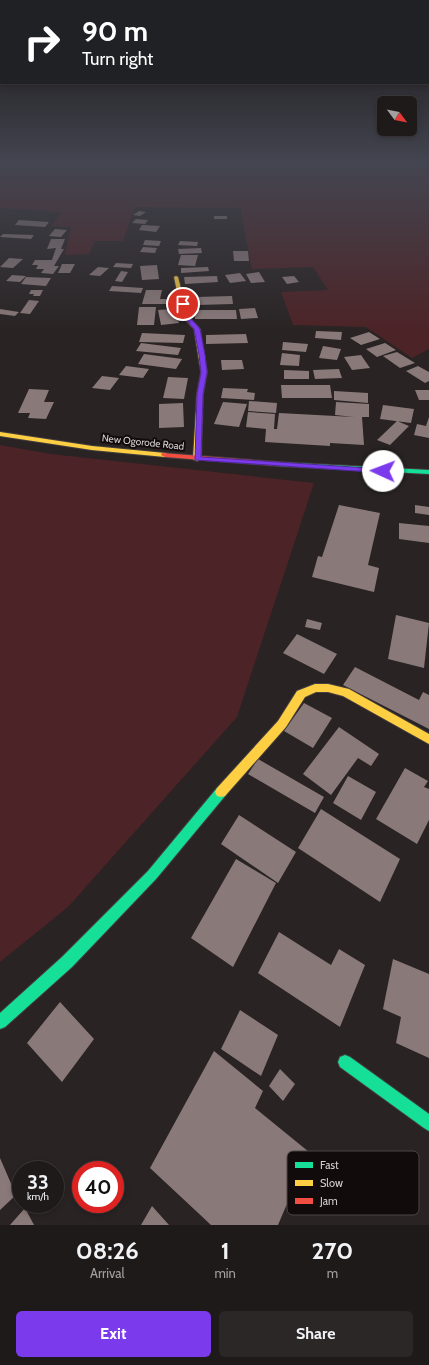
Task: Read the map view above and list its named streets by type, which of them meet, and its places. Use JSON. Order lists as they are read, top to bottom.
{
  "streets": {
    "street": ["New Ogorode Road"]
  },
  "legend": ["Fast", "Slow", "Jam"],
  "north": "bottom right",
  "page": {
    "turn": ["90 m", "Turn right"],
    "speed": "33 km/h",
    "limit": "40",
    "eta": [
      "08:26",
      "Arrival",
      "1",
      "min",
      "270",
      "m"
    ],
    "buttons": ["Exit", "Share"]
  }
}
